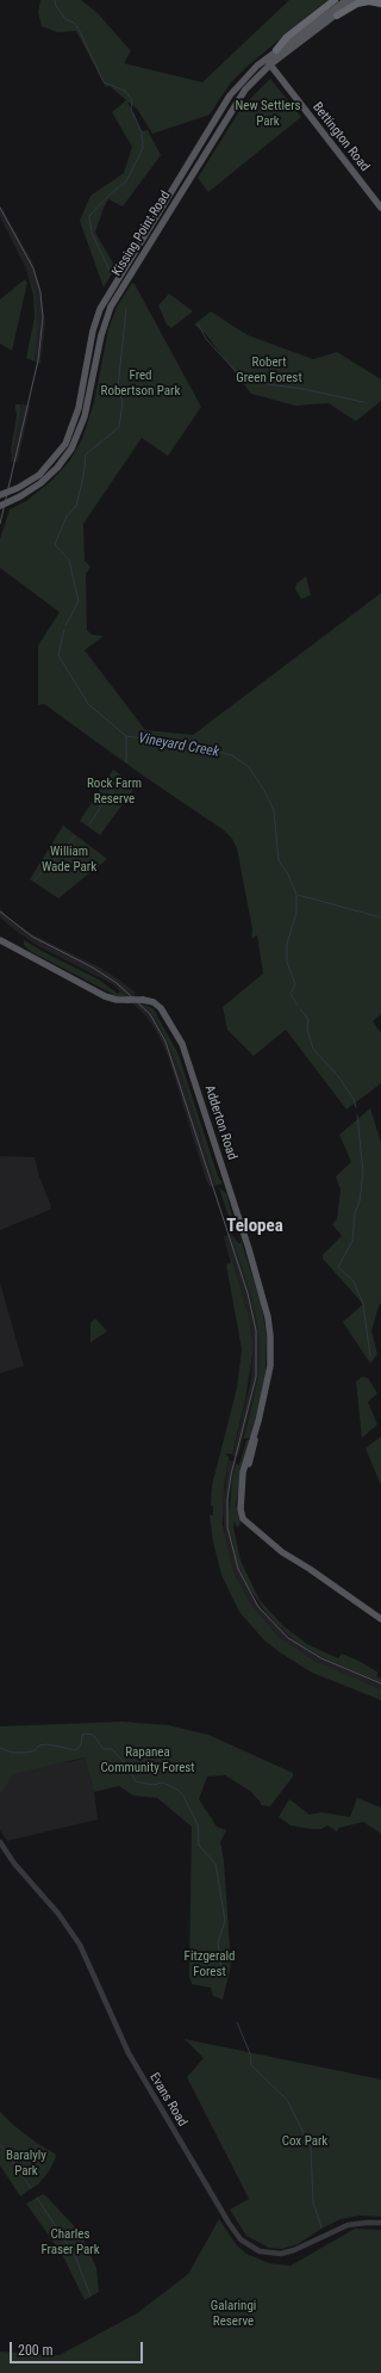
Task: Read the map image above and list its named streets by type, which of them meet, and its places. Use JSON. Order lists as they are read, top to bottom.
{
  "streets": {
    "main road": ["Bettington Road", "Kissing Point Road", "Adderton Road"],
    "street": ["Evans Road"]
  },
  "crossings": [
    ["Bettington Road", "Kissing Point Road"]
  ],
  "districts": ["Telopea"],
  "water": ["Vineyard Creek"],
  "parks": [
    "New Settlers Park",
    "Robert Green Forest",
    "Fred Robertson Park",
    "Rock Farm Reserve",
    "William Wade Park",
    "Rapanea Community Forest",
    "Fitzgerald Forest",
    "Cox Park",
    "Baralyly Park",
    "Charles Fraser Park",
    "Galaringi Reserve"
  ],
  "scale_bar": "200 m"
}
